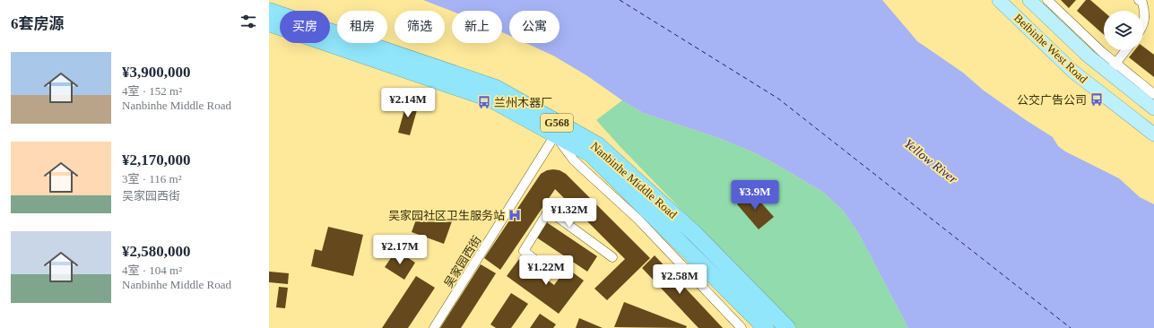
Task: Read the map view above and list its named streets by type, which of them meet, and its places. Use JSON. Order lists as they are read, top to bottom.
{
  "streets": {
    "highway": ["G568", "Nanbinhe Middle Road"],
    "main road": ["Beibinhe West Road"],
    "street": ["吴家园西街"]
  },
  "crossings": [
    ["Nanbinhe Middle Road", "吴家园西街"]
  ],
  "water": ["Yellow River"],
  "places": {
    "bus stop": ["公交广告公司", "兰州木器厂"],
    "hospital": ["吴家园社区卫生服务站"]
  },
  "page": {
    "heading": "6套房源",
    "chip": [
      "买房",
      "租房",
      "筛选",
      "新上",
      "公寓"
    ],
    "list": [
      {
        "name": "¥3,900,000",
        "note": "4室 · 152 m² · Nanbinhe Middle Road"
      },
      {
        "name": "¥2,170,000",
        "note": "3室 · 116 m² · 吴家园西街"
      },
      {
        "name": "¥2,580,000",
        "note": "4室 · 104 m² · Nanbinhe Middle Road"
      }
    ],
    "price": [
      "¥2.14M",
      "¥3.9M",
      "¥1.32M",
      "¥2.17M",
      "¥1.22M",
      "¥2.58M"
    ]
  }
}
